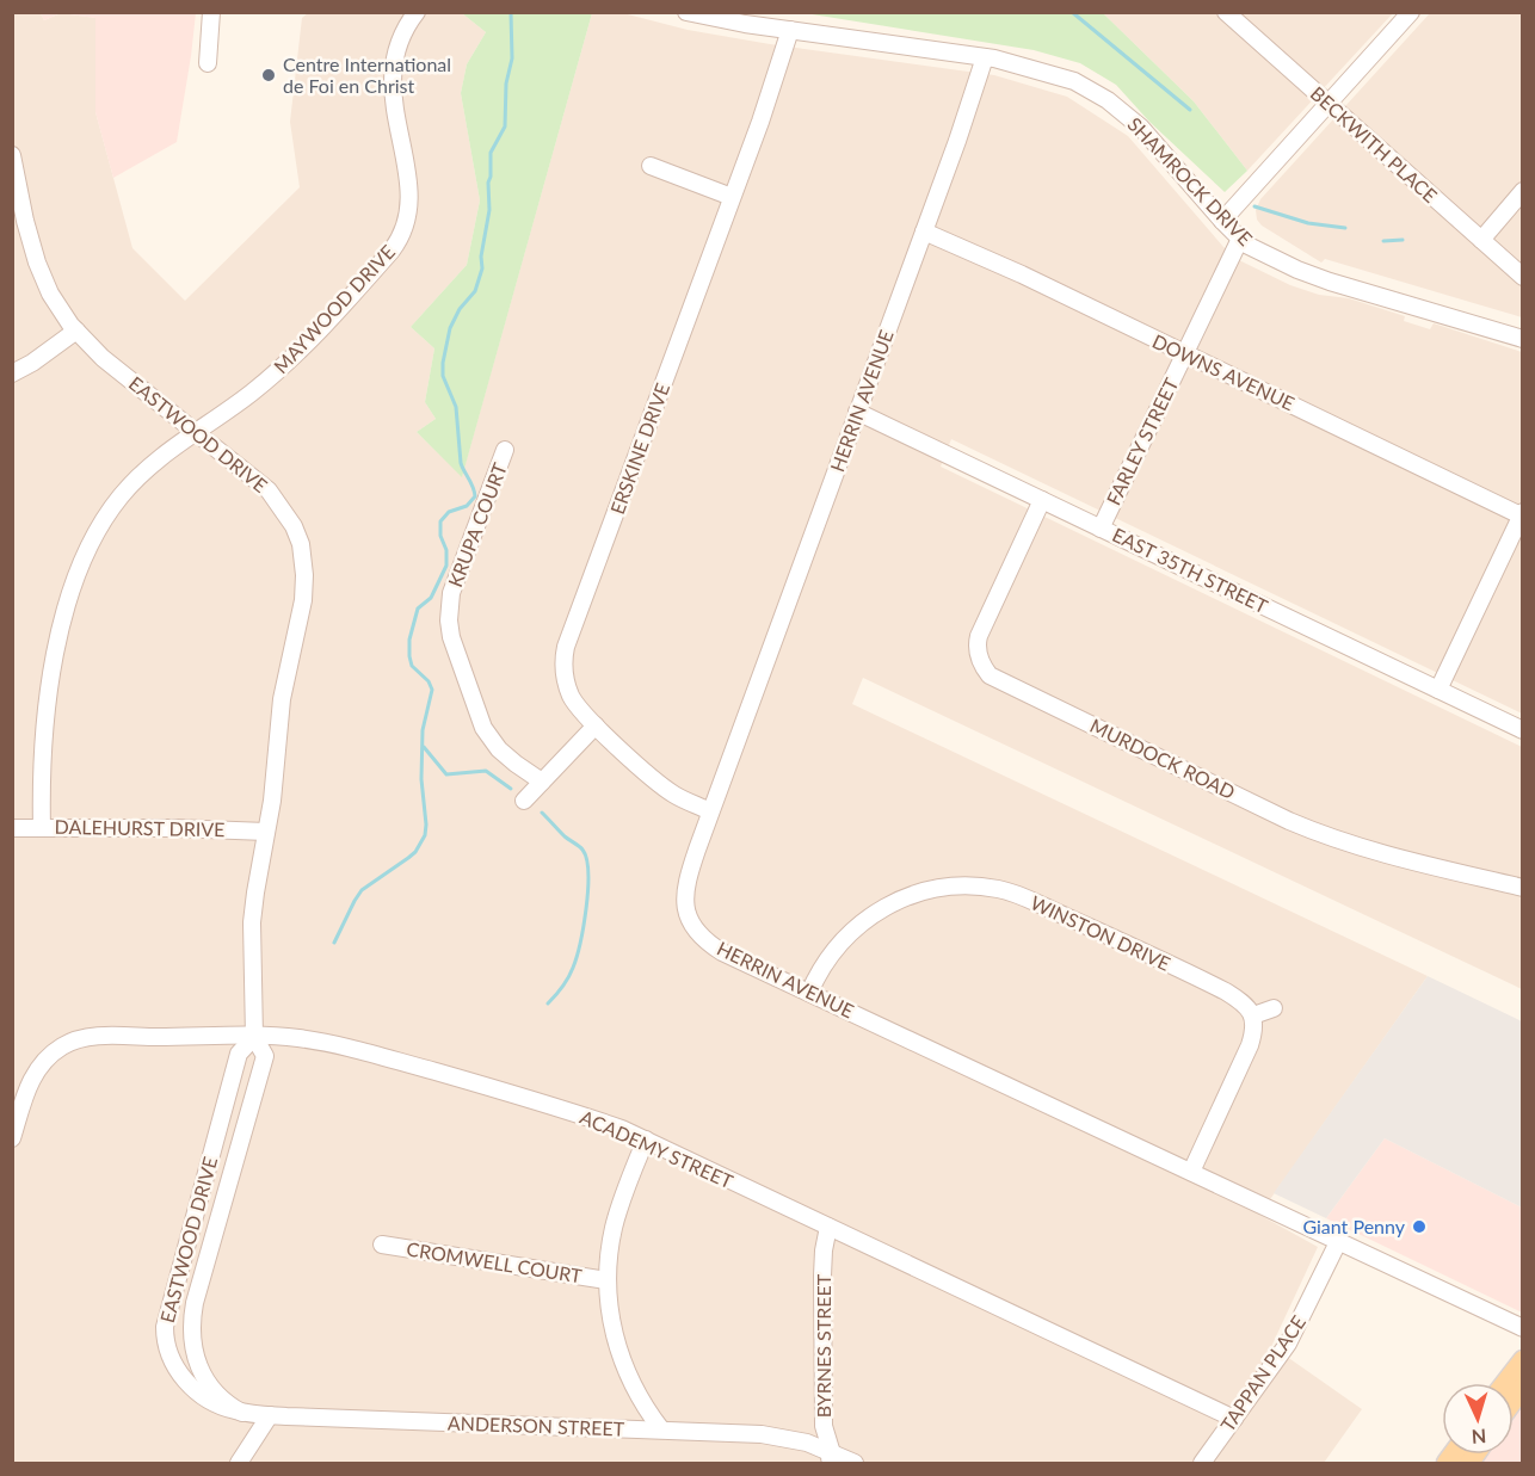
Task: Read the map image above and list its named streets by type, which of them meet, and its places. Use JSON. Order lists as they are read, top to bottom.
{
  "streets": {
    "street": [
      "BECKWITH PLACE",
      "SHAMROCK DRIVE",
      "MAYWOOD DRIVE",
      "DOWNS AVENUE",
      "HERRIN AVENUE",
      "EASTWOOD DRIVE",
      "FARLEY STREET",
      "ERSKINE DRIVE",
      "KRUPA COURT",
      "EAST 35TH STREET",
      "MURDOCK ROAD",
      "DALEHURST DRIVE",
      "WINSTON DRIVE",
      "ACADEMY STREET",
      "CROMWELL COURT",
      "BYRNES STREET",
      "TAPPAN PLACE",
      "ANDERSON STREET"
    ]
  },
  "crossings": [
    ["SHAMROCK DRIVE", "HERRIN AVENUE"],
    ["SHAMROCK DRIVE", "FARLEY STREET"],
    ["SHAMROCK DRIVE", "ERSKINE DRIVE"],
    ["MAYWOOD DRIVE", "EASTWOOD DRIVE"],
    ["MAYWOOD DRIVE", "DALEHURST DRIVE"],
    ["DOWNS AVENUE", "HERRIN AVENUE"],
    ["DOWNS AVENUE", "FARLEY STREET"],
    ["HERRIN AVENUE", "ERSKINE DRIVE"],
    ["HERRIN AVENUE", "EAST 35TH STREET"],
    ["HERRIN AVENUE", "WINSTON DRIVE"],
    ["HERRIN AVENUE", "TAPPAN PLACE"],
    ["EASTWOOD DRIVE", "DALEHURST DRIVE"],
    ["EASTWOOD DRIVE", "ACADEMY STREET"],
    ["EASTWOOD DRIVE", "ANDERSON STREET"],
    ["FARLEY STREET", "EAST 35TH STREET"],
    ["EAST 35TH STREET", "MURDOCK ROAD"],
    ["ACADEMY STREET", "BYRNES STREET"],
    ["ACADEMY STREET", "TAPPAN PLACE"],
    ["BYRNES STREET", "ANDERSON STREET"]
  ],
  "places": ["Centre International de Foi en Christ", "Giant Penny"],
  "north": "bottom"
}
